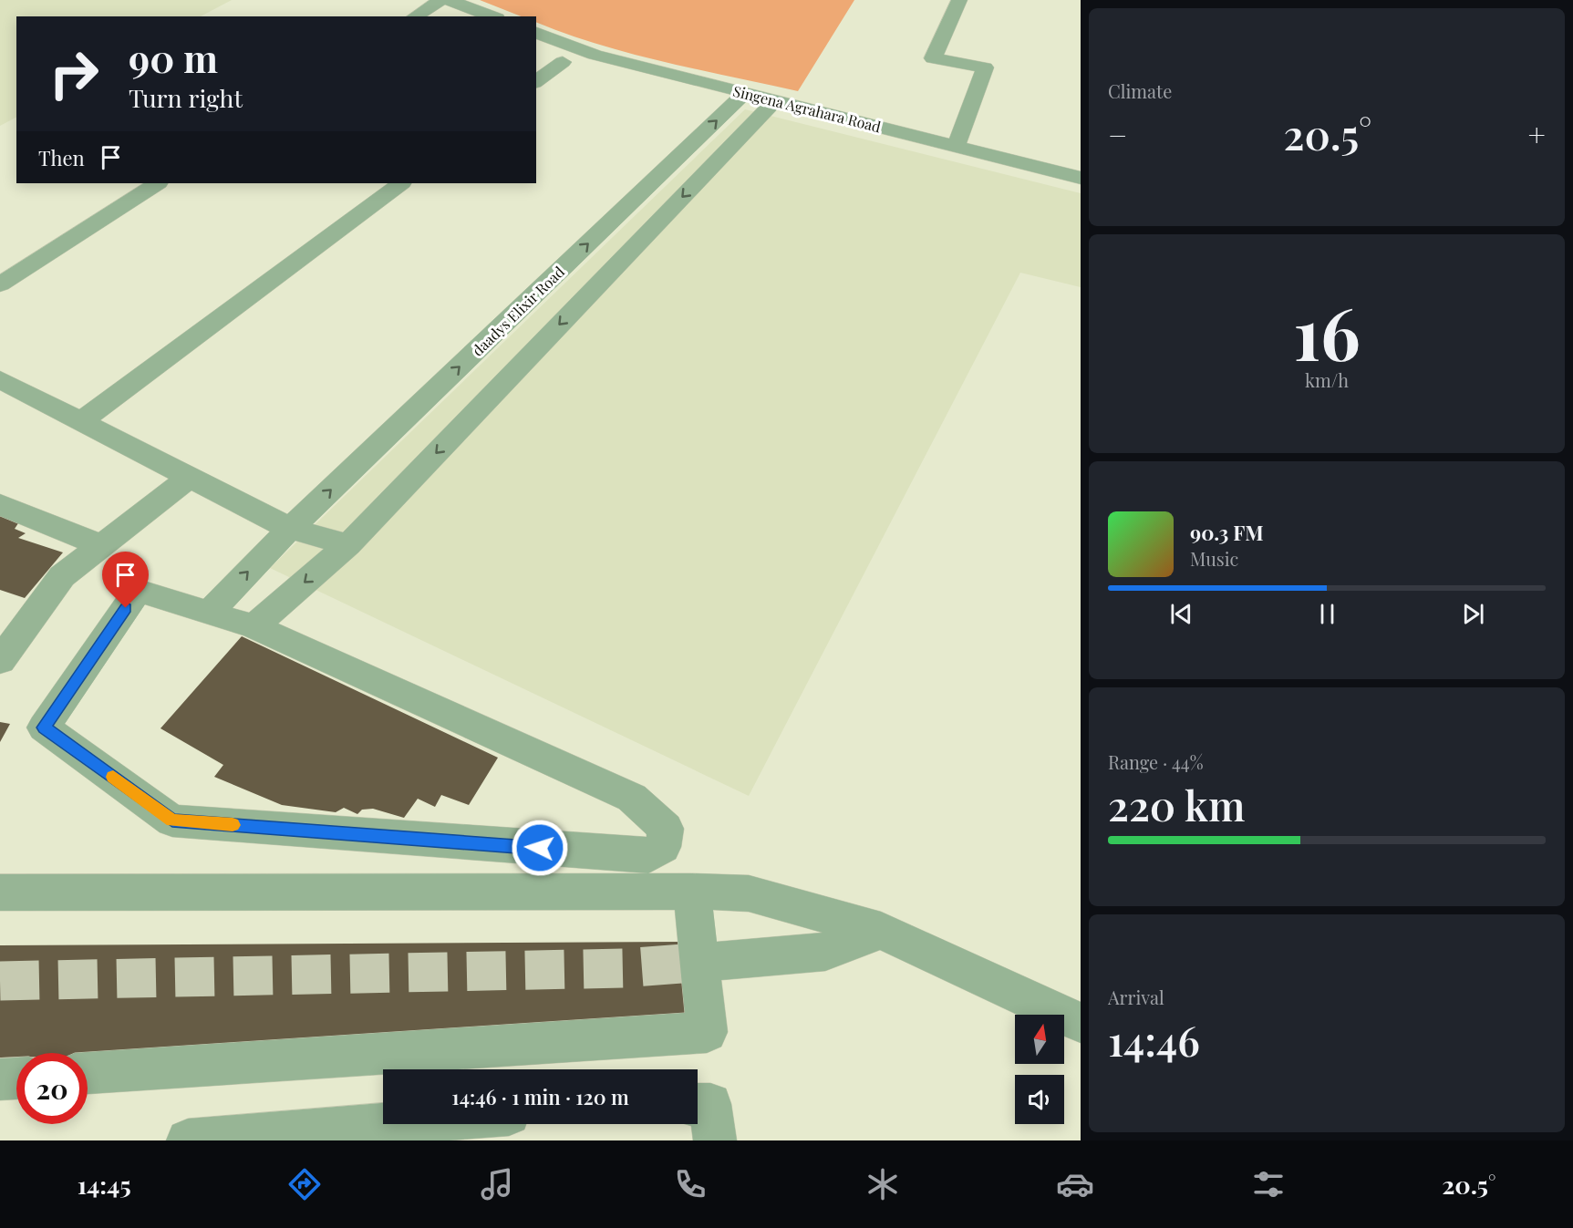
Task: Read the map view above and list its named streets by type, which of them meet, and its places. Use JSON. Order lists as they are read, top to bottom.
{
  "streets": {
    "street": ["Singena Agrahara Road", "daadys Elixir Road"]
  },
  "crossings": [
    ["Singena Agrahara Road", "daadys Elixir Road"]
  ],
  "north": "top",
  "page": {
    "tile": [
      "Climate",
      ["16", "km/h"],
      ["Range · 44%", "220 km"],
      ["Arrival", "14:46"]
    ],
    "turn": ["90 m", "Turn right"],
    "heat": ["−", "20.5°", "+"],
    "then": "Then",
    "song": ["90.3 FM", "Music"],
    "limit": "20",
    "trip": "14:46 · 1 min · 120 m",
    "tabs": ["14:45", "20.5°"]
  }
}
